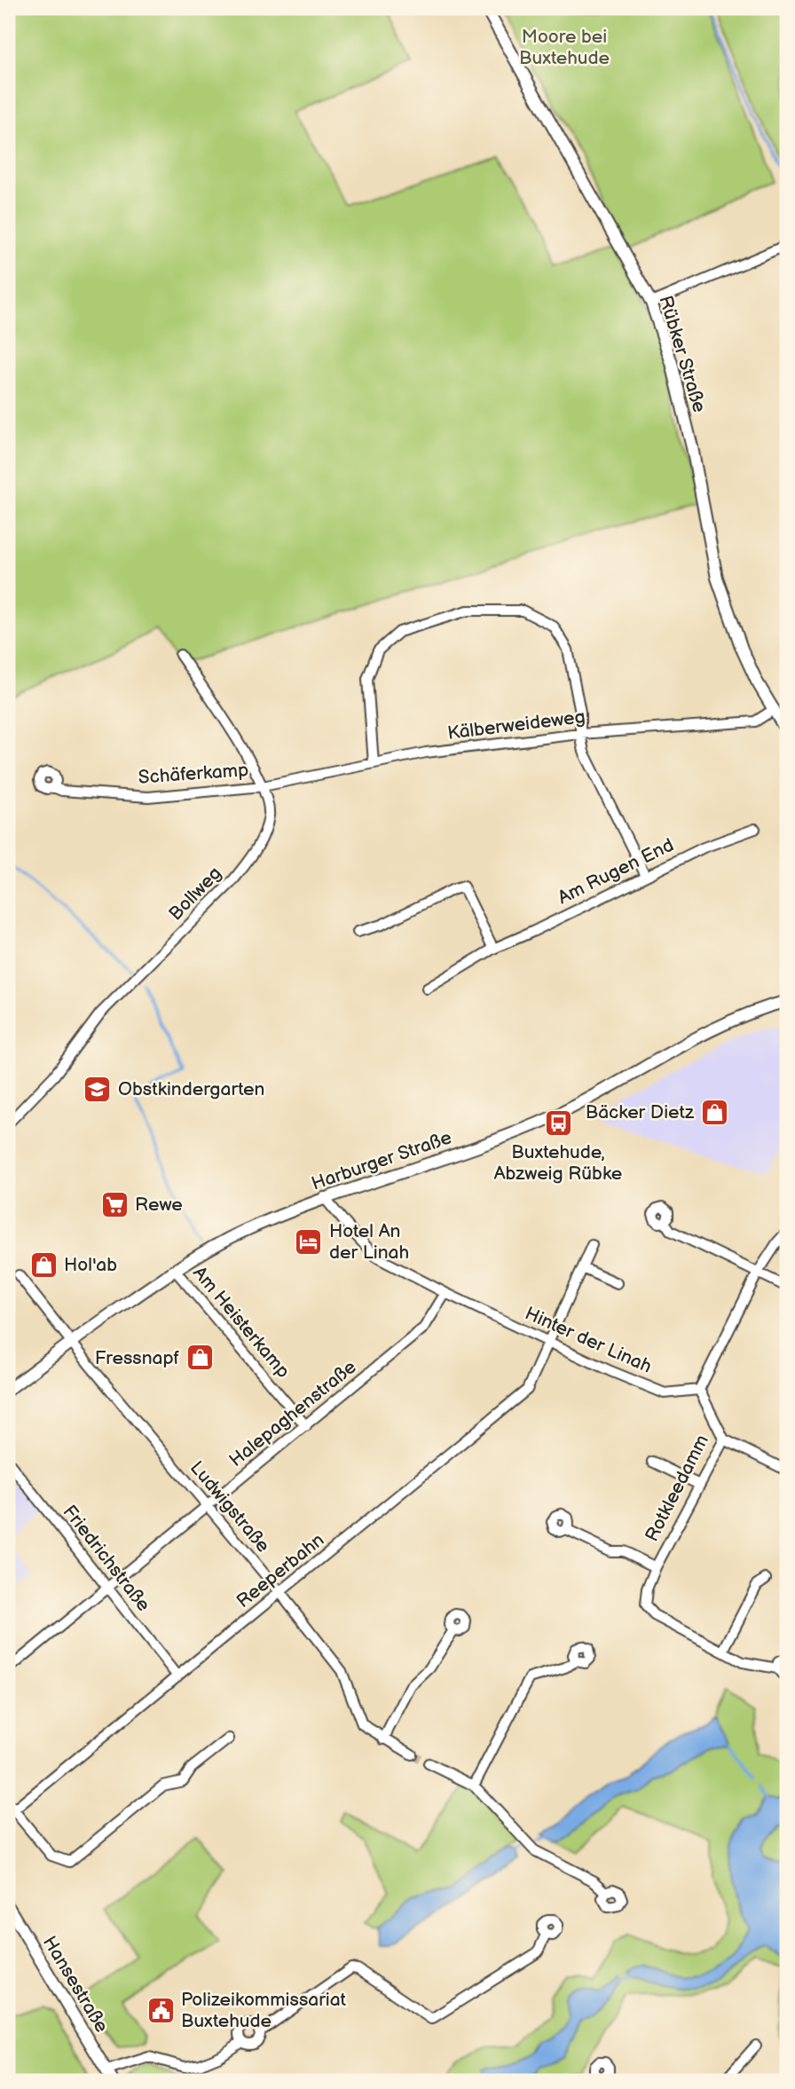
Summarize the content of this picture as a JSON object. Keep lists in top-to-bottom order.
{
  "streets": {
    "street": [
      "Rübker Straße",
      "Kälberweideweg",
      "Schäferkamp",
      "Am Rugen End",
      "Bollweg",
      "Harburger Straße",
      "Am Heisterkamp",
      "Hinter der Linah",
      "Halepaghenstraße",
      "Rotkleedamm",
      "Ludwigstraße",
      "Friedrichstraße",
      "Reeperbahn",
      "Hansestraße"
    ]
  },
  "crossings": [
    ["Rübker Straße", "Kälberweideweg"],
    ["Kälberweideweg", "Schäferkamp"],
    ["Kälberweideweg", "Bollweg"],
    ["Schäferkamp", "Bollweg"],
    ["Harburger Straße", "Am Heisterkamp"],
    ["Harburger Straße", "Hinter der Linah"],
    ["Harburger Straße", "Ludwigstraße"],
    ["Am Heisterkamp", "Halepaghenstraße"],
    ["Hinter der Linah", "Halepaghenstraße"],
    ["Hinter der Linah", "Rotkleedamm"],
    ["Hinter der Linah", "Reeperbahn"],
    ["Halepaghenstraße", "Ludwigstraße"],
    ["Halepaghenstraße", "Friedrichstraße"],
    ["Ludwigstraße", "Reeperbahn"],
    ["Friedrichstraße", "Reeperbahn"]
  ],
  "parks": ["Moore bei Buxtehude"],
  "places": {
    "school or university": ["Obstkindergarten"],
    "shop": ["Bäcker Dietz", "Hol'ab", "Fressnapf"],
    "bus stop": ["Buxtehude, Abzweig Rübke"],
    "supermarket": ["Rewe"],
    "hotel": ["Hotel An der Linah"],
    "public building": ["Polizeikommissariat Buxtehude"]
  }
}
